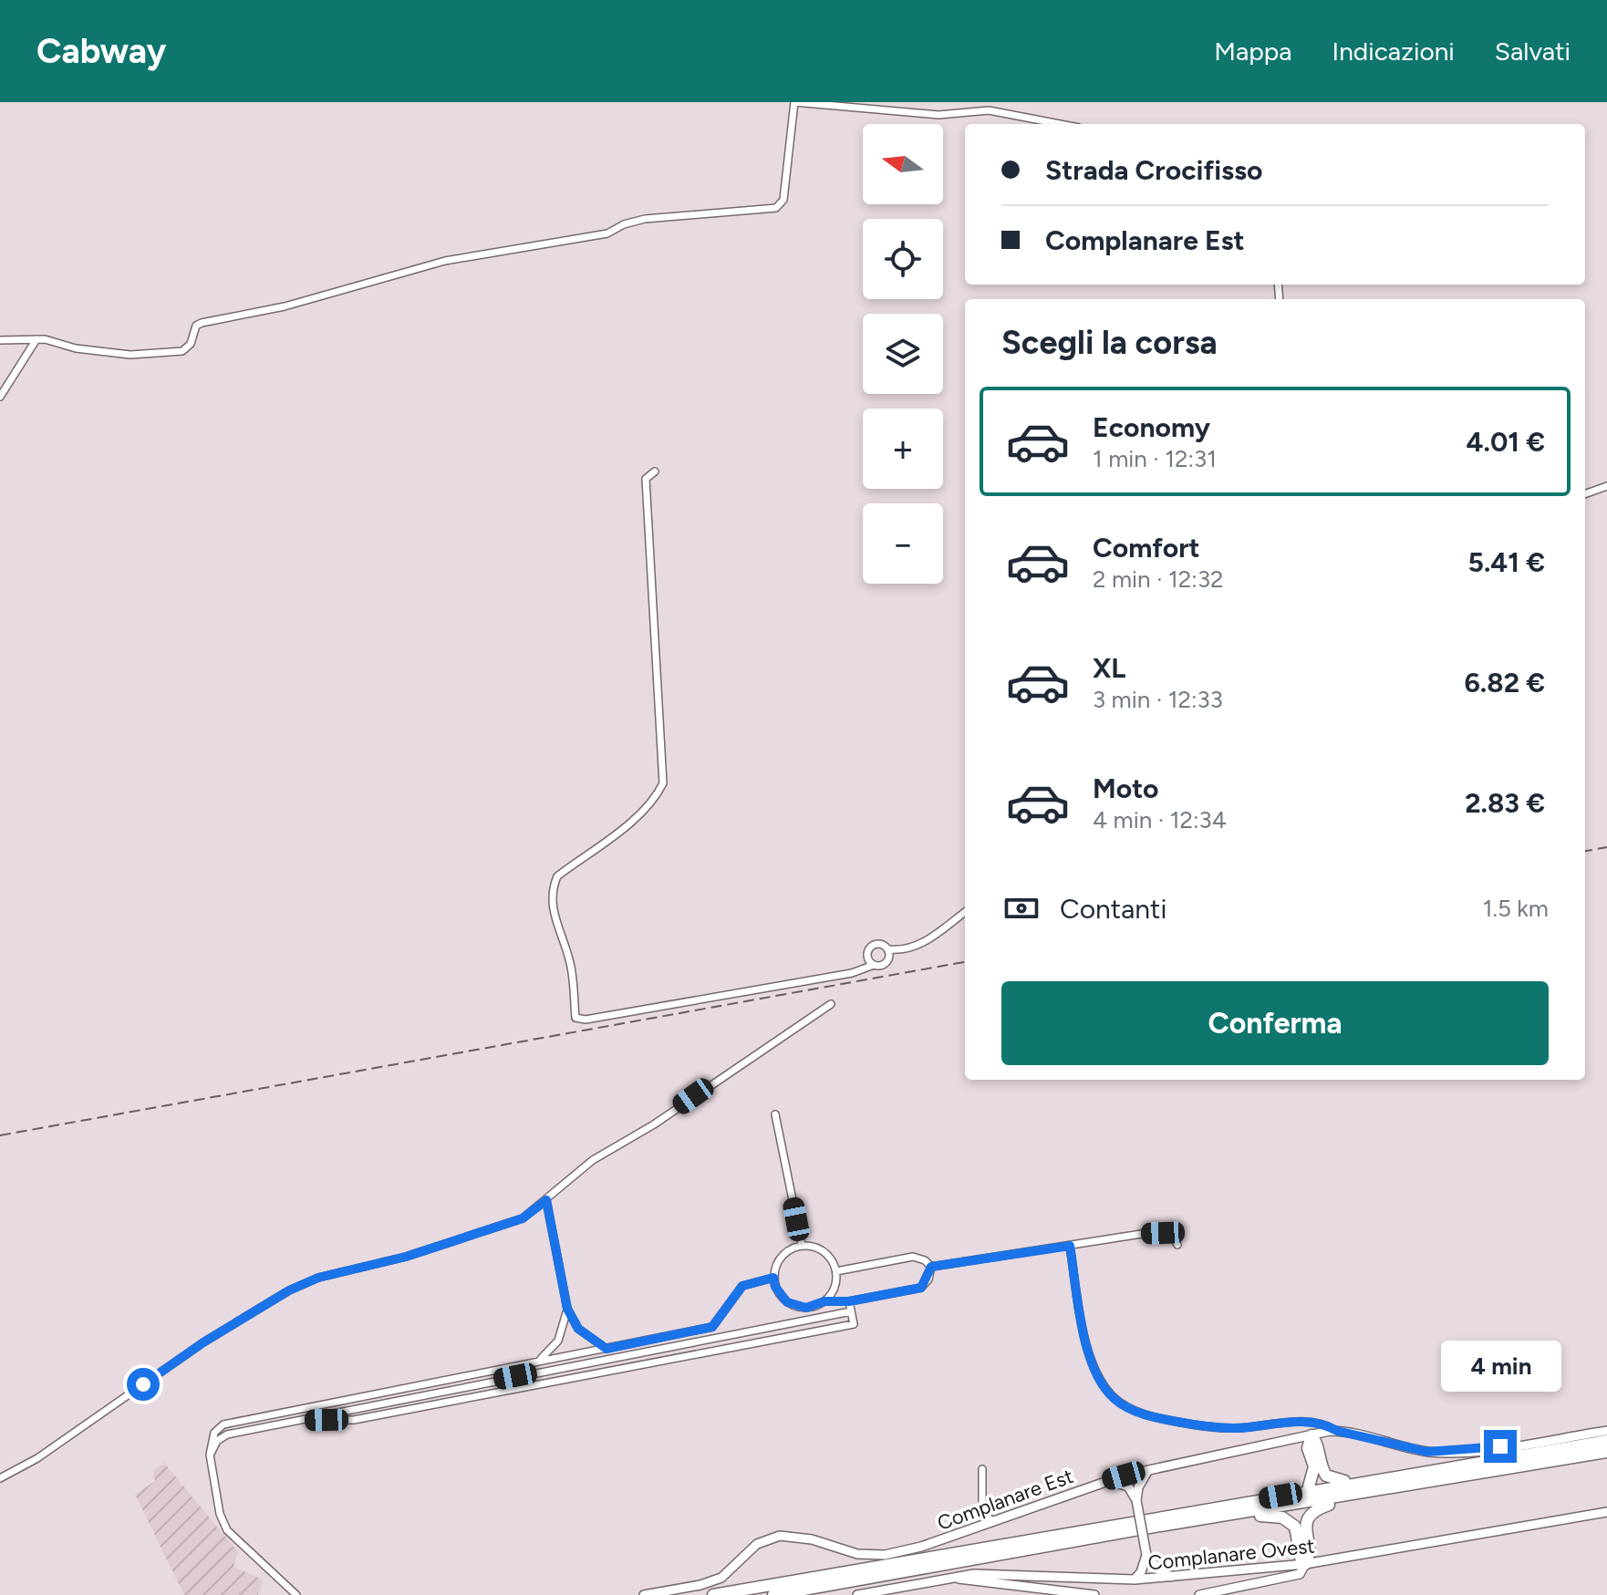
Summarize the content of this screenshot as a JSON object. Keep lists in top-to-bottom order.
{
  "streets": {
    "main road": ["Complanare Est", "Complanare Ovest"]
  },
  "north": "left",
  "page": {
    "header": "Cabway",
    "nav": ["Mappa", "Indicazioni", "Salvati"],
    "map_buttons": ["+", "−"],
    "banner": ["Strada Crocifisso", "Complanare Est"],
    "heading": "Scegli la corsa",
    "list": [
      {
        "name": "Economy",
        "note": "1 min · 12:31",
        "value": "4.01 €"
      },
      {
        "name": "Comfort",
        "note": "2 min · 12:32",
        "value": "5.41 €"
      },
      {
        "name": "XL",
        "note": "3 min · 12:33",
        "value": "6.82 €"
      },
      {
        "name": "Moto",
        "note": "4 min · 12:34",
        "value": "2.83 €"
      }
    ],
    "pay": ["Contanti", "1.5 km"],
    "buttons": "Conferma",
    "bubble": "4 min"
  }
}
